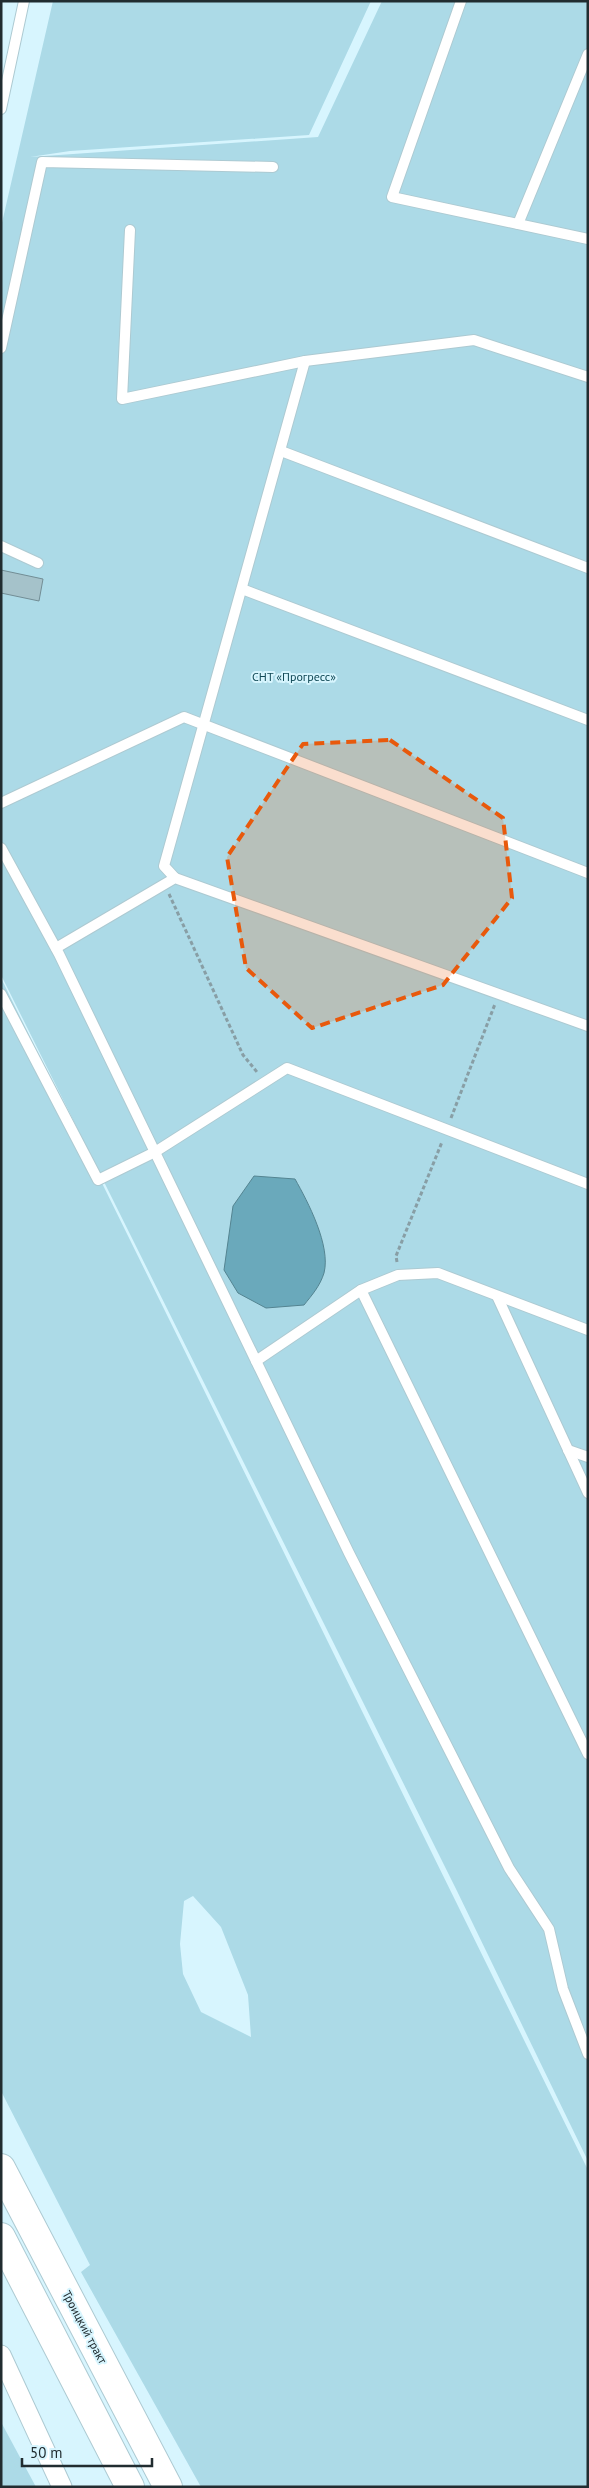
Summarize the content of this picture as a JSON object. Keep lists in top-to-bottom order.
{
  "streets": {
    "main road": ["Троицкий тракт"]
  },
  "parks": ["СНТ «Прогресс»"],
  "scale_bar": "50 m"
}
